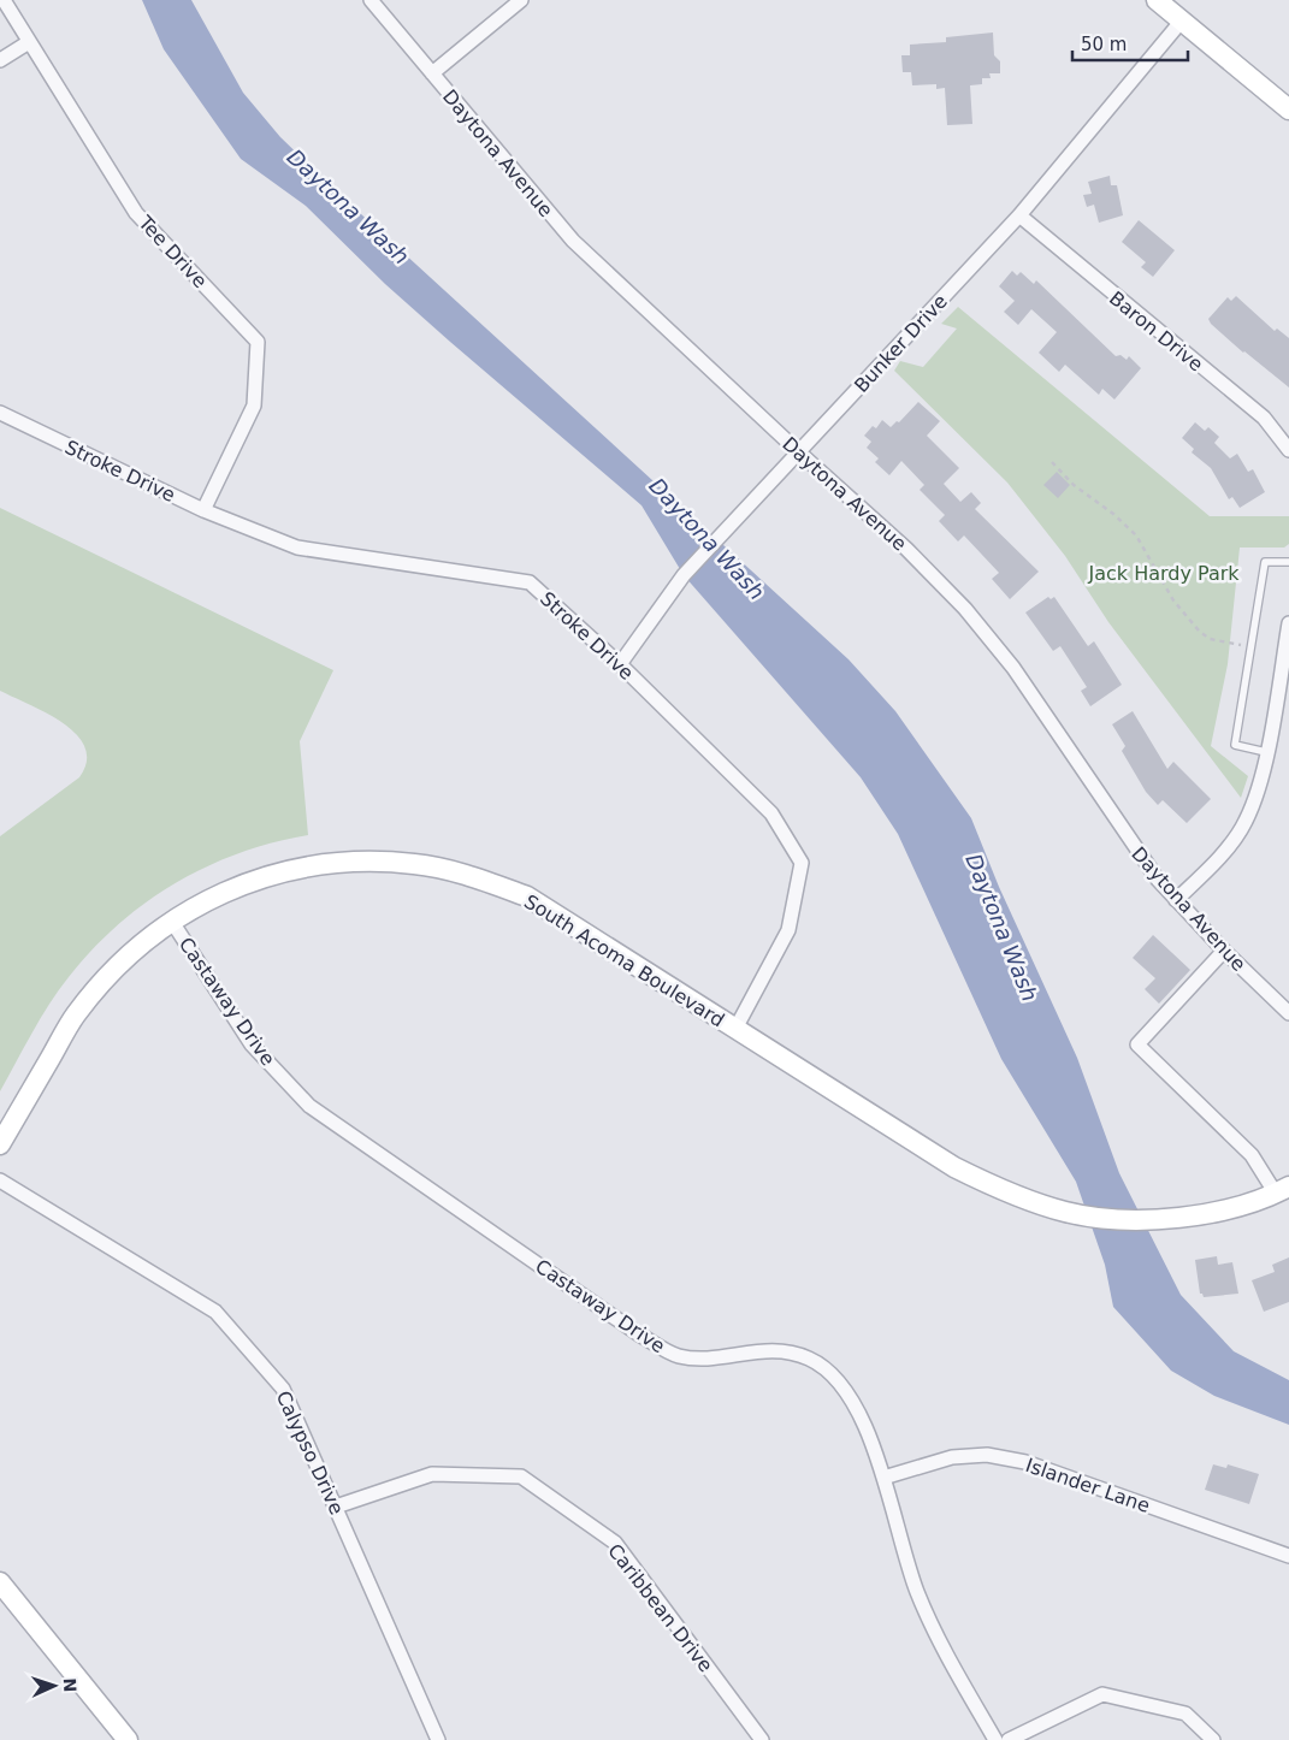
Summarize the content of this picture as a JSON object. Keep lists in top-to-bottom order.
{
  "streets": {
    "main road": ["South Acoma Boulevard"],
    "street": [
      "Daytona Avenue",
      "Tee Drive",
      "Baron Drive",
      "Bunker Drive",
      "Stroke Drive",
      "Castaway Drive",
      "Calypso Drive",
      "Islander Lane",
      "Caribbean Drive"
    ]
  },
  "crossings": [
    ["Daytona Avenue", "Bunker Drive"],
    ["Tee Drive", "Stroke Drive"],
    ["Baron Drive", "Bunker Drive"],
    ["Bunker Drive", "Stroke Drive"],
    ["Stroke Drive", "South Acoma Boulevard"],
    ["South Acoma Boulevard", "Castaway Drive"],
    ["Castaway Drive", "Islander Lane"],
    ["Calypso Drive", "Caribbean Drive"]
  ],
  "water": ["Daytona Wash"],
  "parks": ["Jack Hardy Park"],
  "scale_bar": "50 m",
  "north": "right"
}
